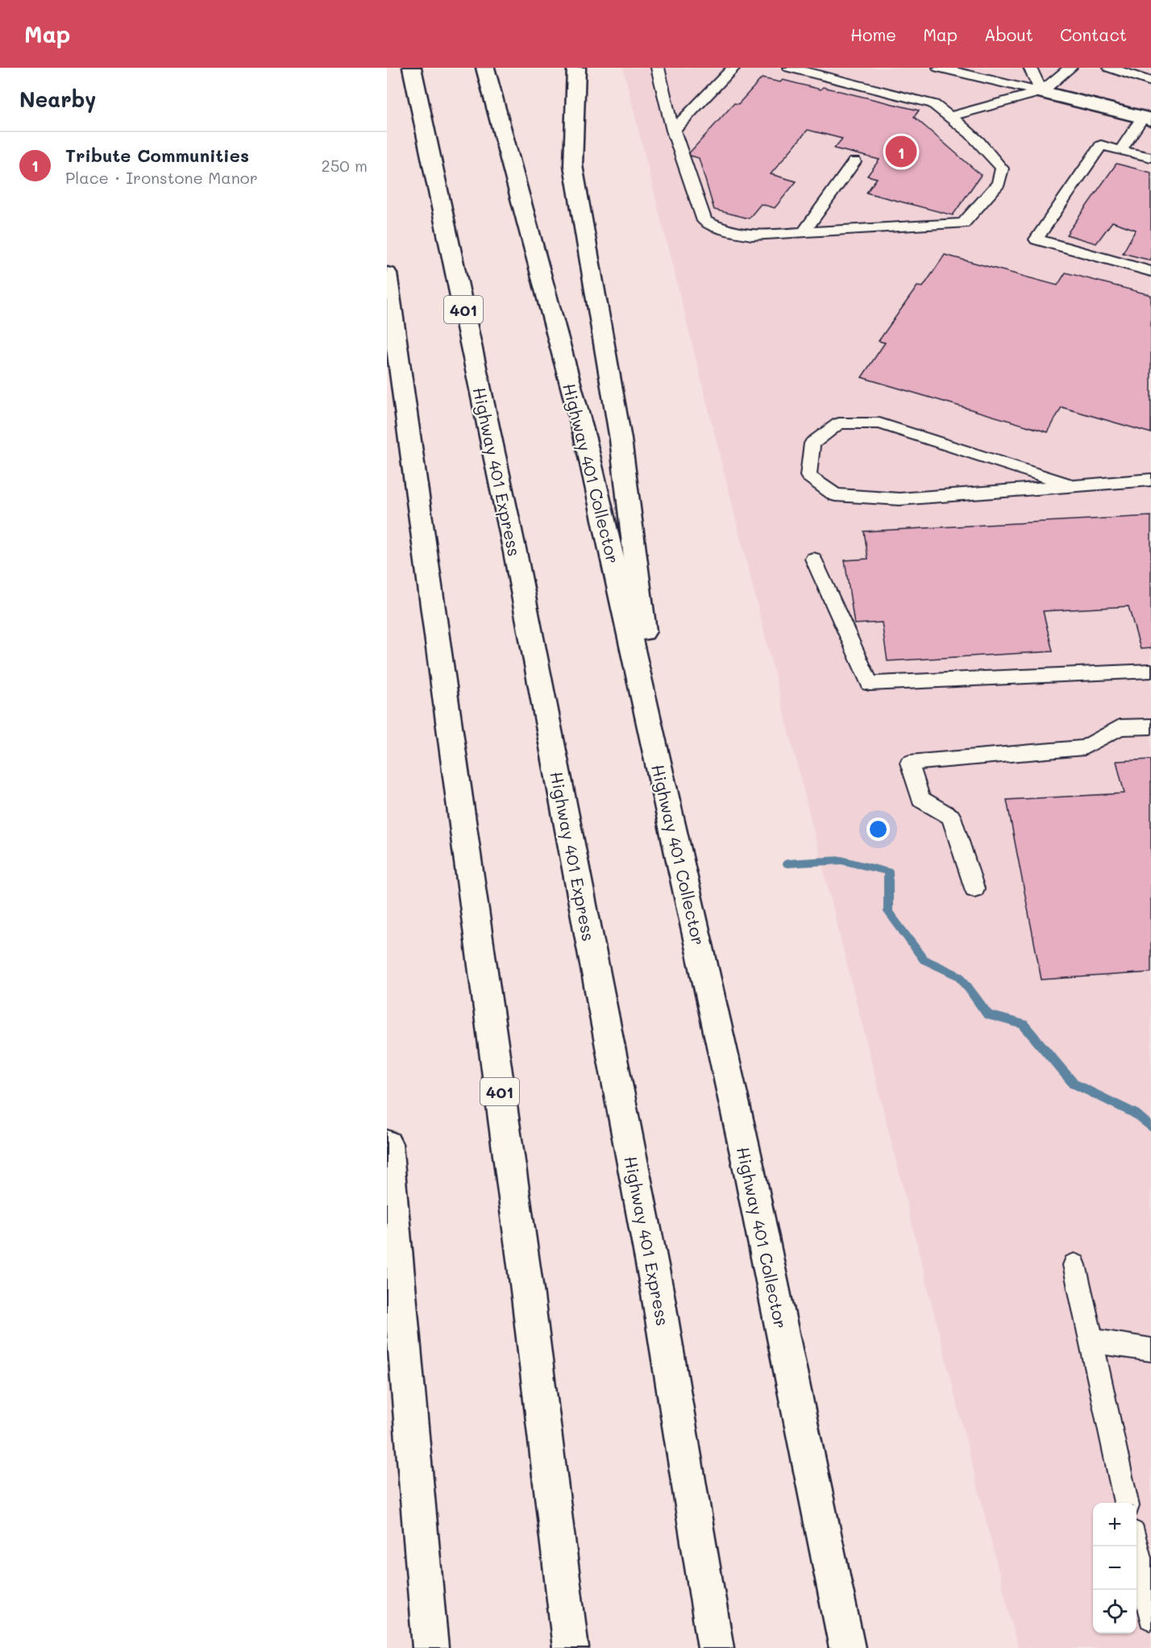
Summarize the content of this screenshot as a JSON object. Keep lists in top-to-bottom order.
{
  "streets": {
    "main road": ["401", "Highway 401 Express", "Highway 401 Collector"]
  },
  "page": {
    "header": "Map",
    "nav": [
      "Home",
      "Map",
      "About",
      "Contact"
    ],
    "heading": "Nearby",
    "list": [
      {
        "mark": "1",
        "name": "Tribute Communities",
        "note": "Place · Ironstone Manor",
        "value": "250 m"
      }
    ],
    "pins": "1",
    "map_buttons": ["+", "−"]
  }
}
